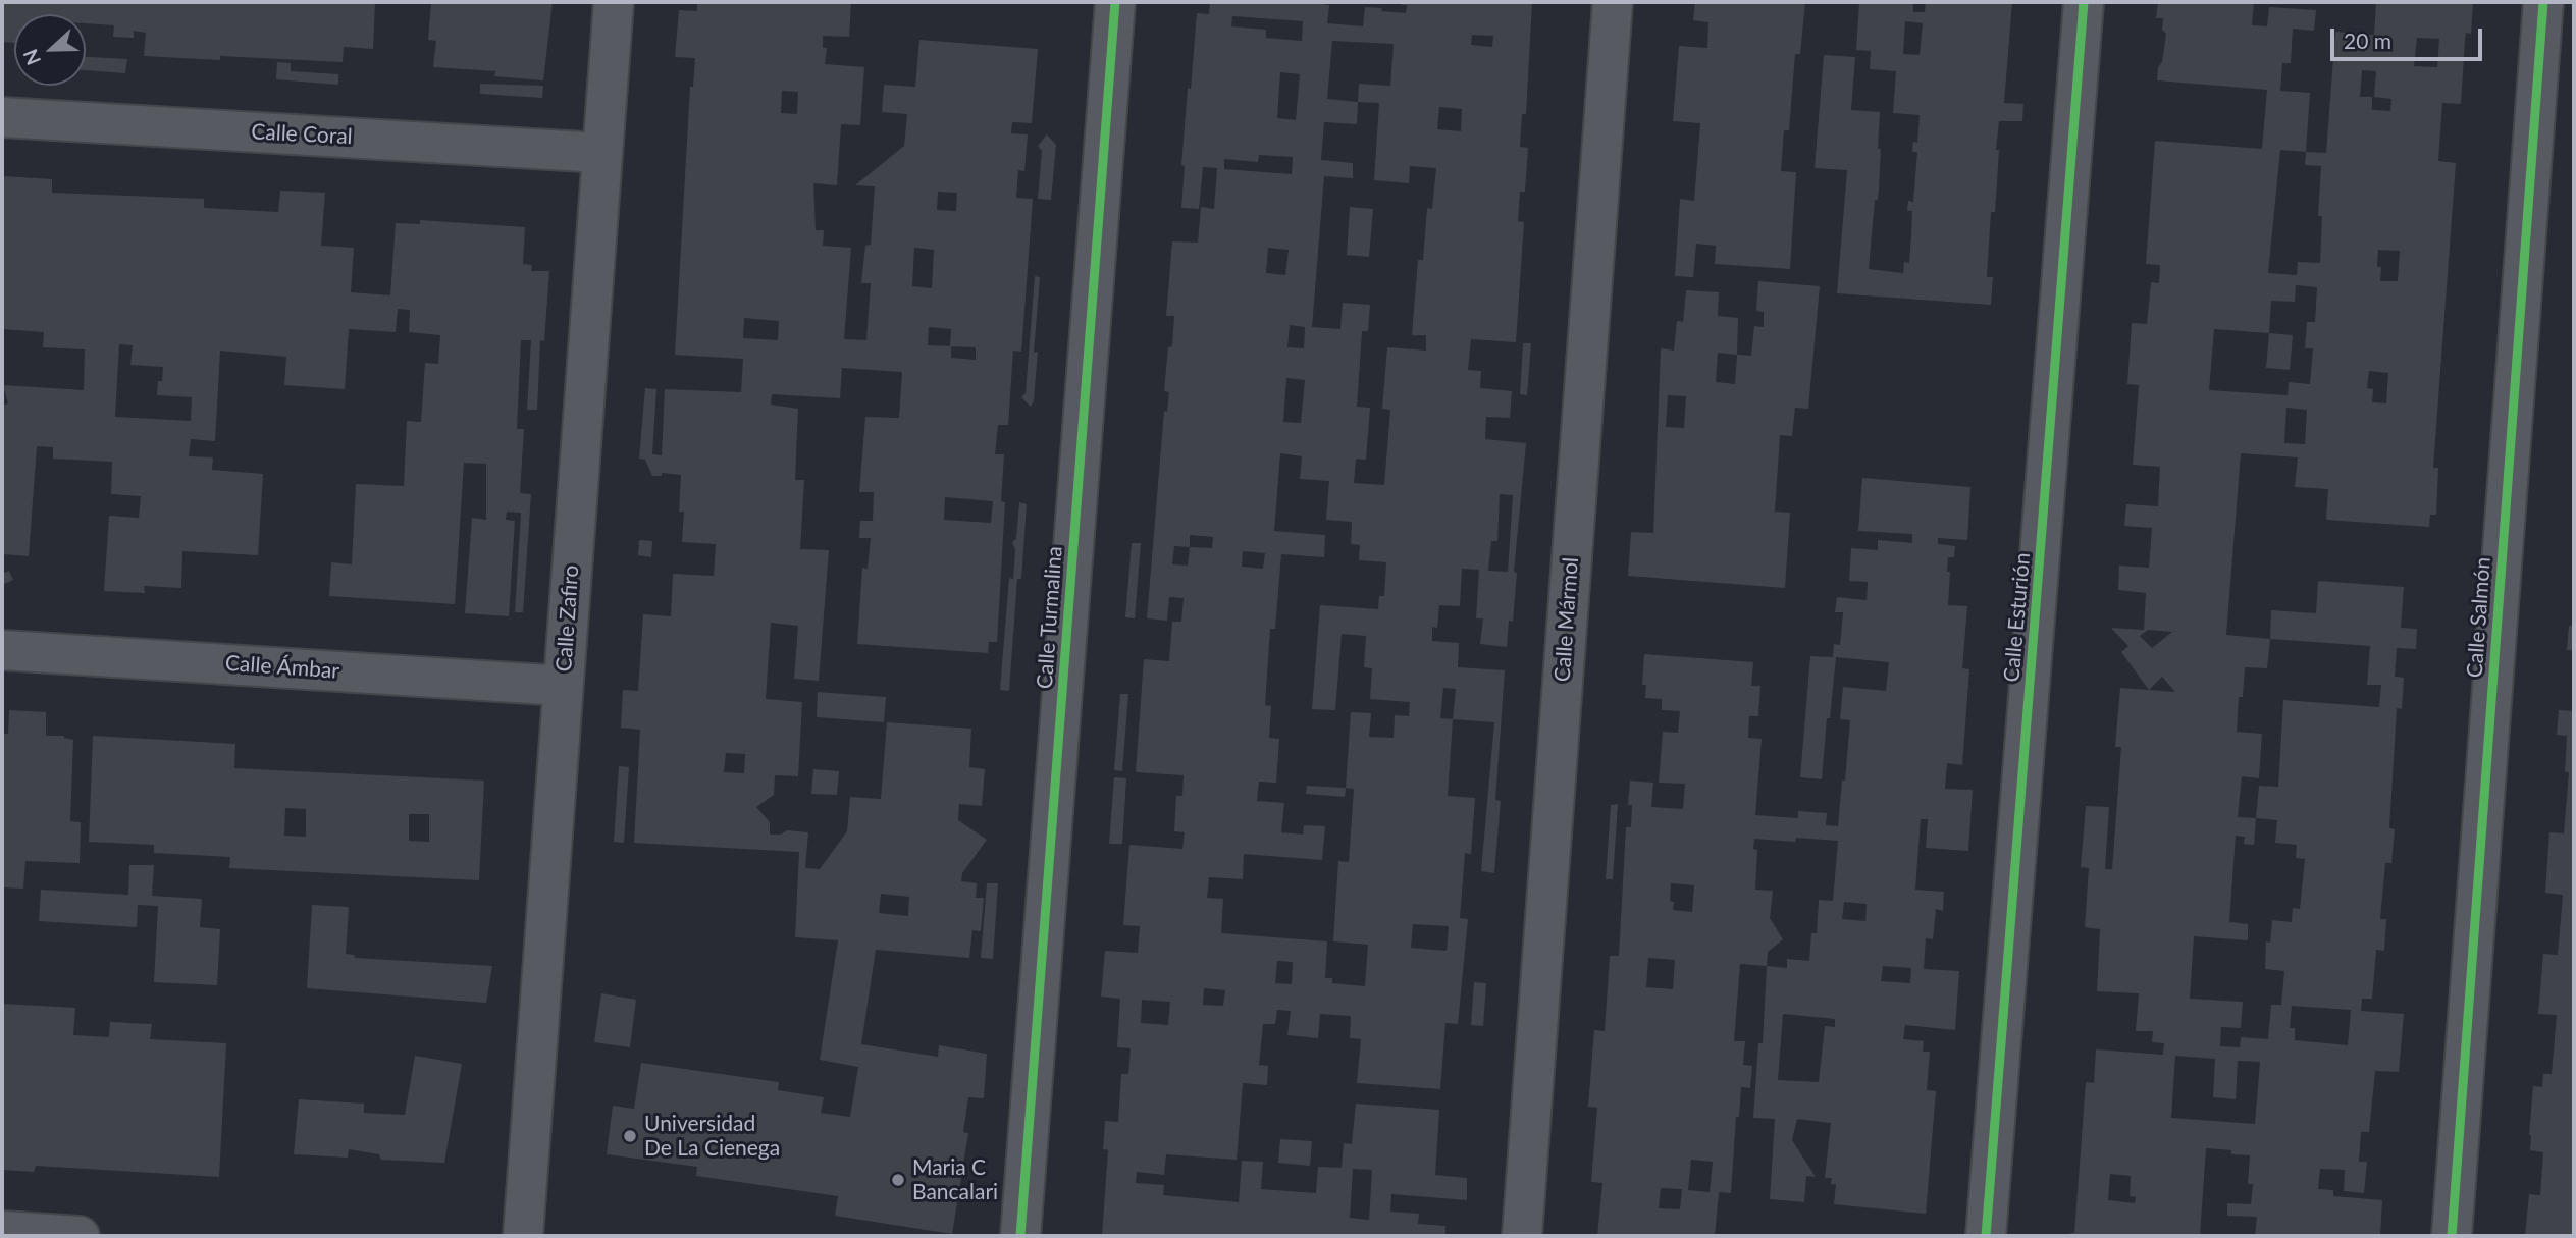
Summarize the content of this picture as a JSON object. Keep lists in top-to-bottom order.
{
  "streets": {
    "street": [
      "Calle Coral",
      "Calle Turmalina",
      "Calle Esturión",
      "Calle Salmón",
      "Calle Zafiro",
      "Calle Mármol",
      "Calle Ámbar"
    ]
  },
  "crossings": [
    ["Calle Coral", "Calle Zafiro"],
    ["Calle Zafiro", "Calle Ámbar"]
  ],
  "places": ["Universidad De La Cienega", "Maria C Bancalari"],
  "scale_bar": "20 m",
  "north": "left"
}
